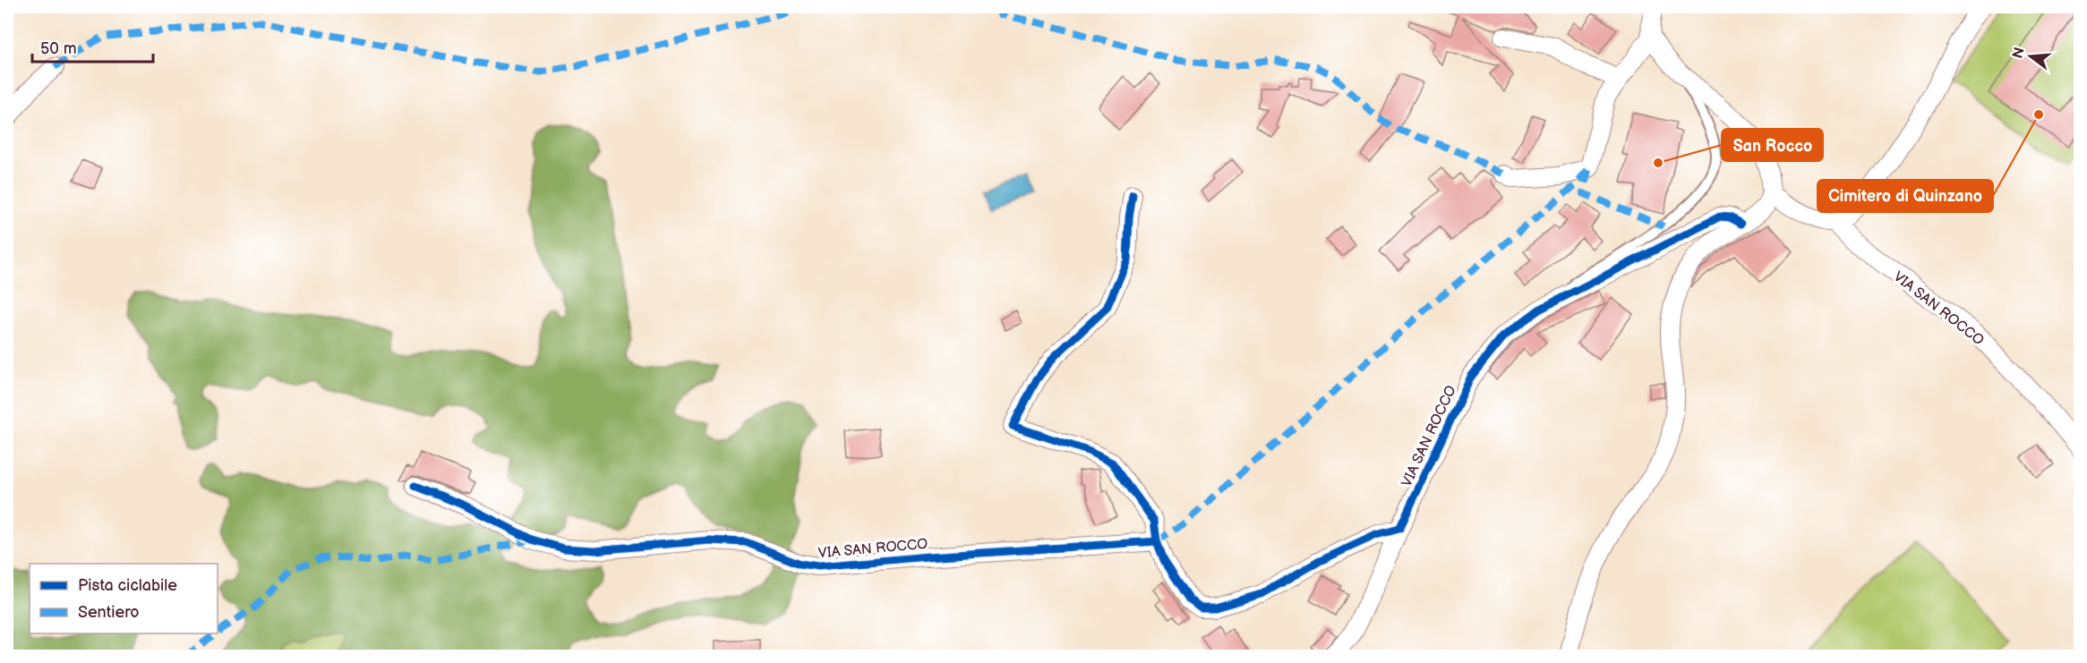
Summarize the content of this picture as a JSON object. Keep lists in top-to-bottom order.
{
  "streets": {
    "street": ["VIA SAN ROCCO"]
  },
  "places": ["Cimitero di Quinzano", "San Rocco"],
  "legend": ["Pista ciclabile", "Sentiero"],
  "scale_bar": "50 m",
  "north": "left"
}
